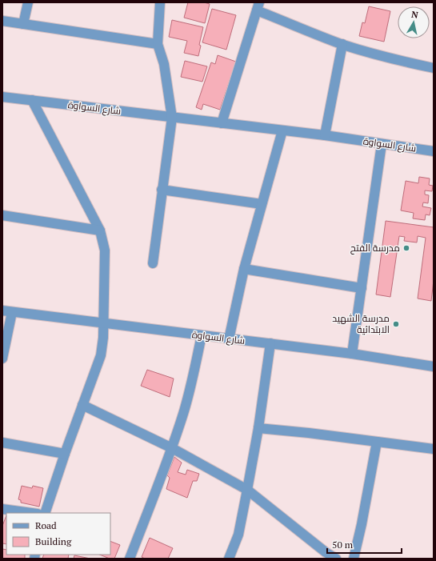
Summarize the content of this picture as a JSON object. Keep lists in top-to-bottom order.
{
  "streets": {
    "street": ["شارع السواوة"]
  },
  "places": ["مدرسة الفتح", "مدرسة الشهيد الابتدائية"],
  "legend": ["Road", "Building"],
  "scale_bar": "50 m",
  "north": "top"
}
